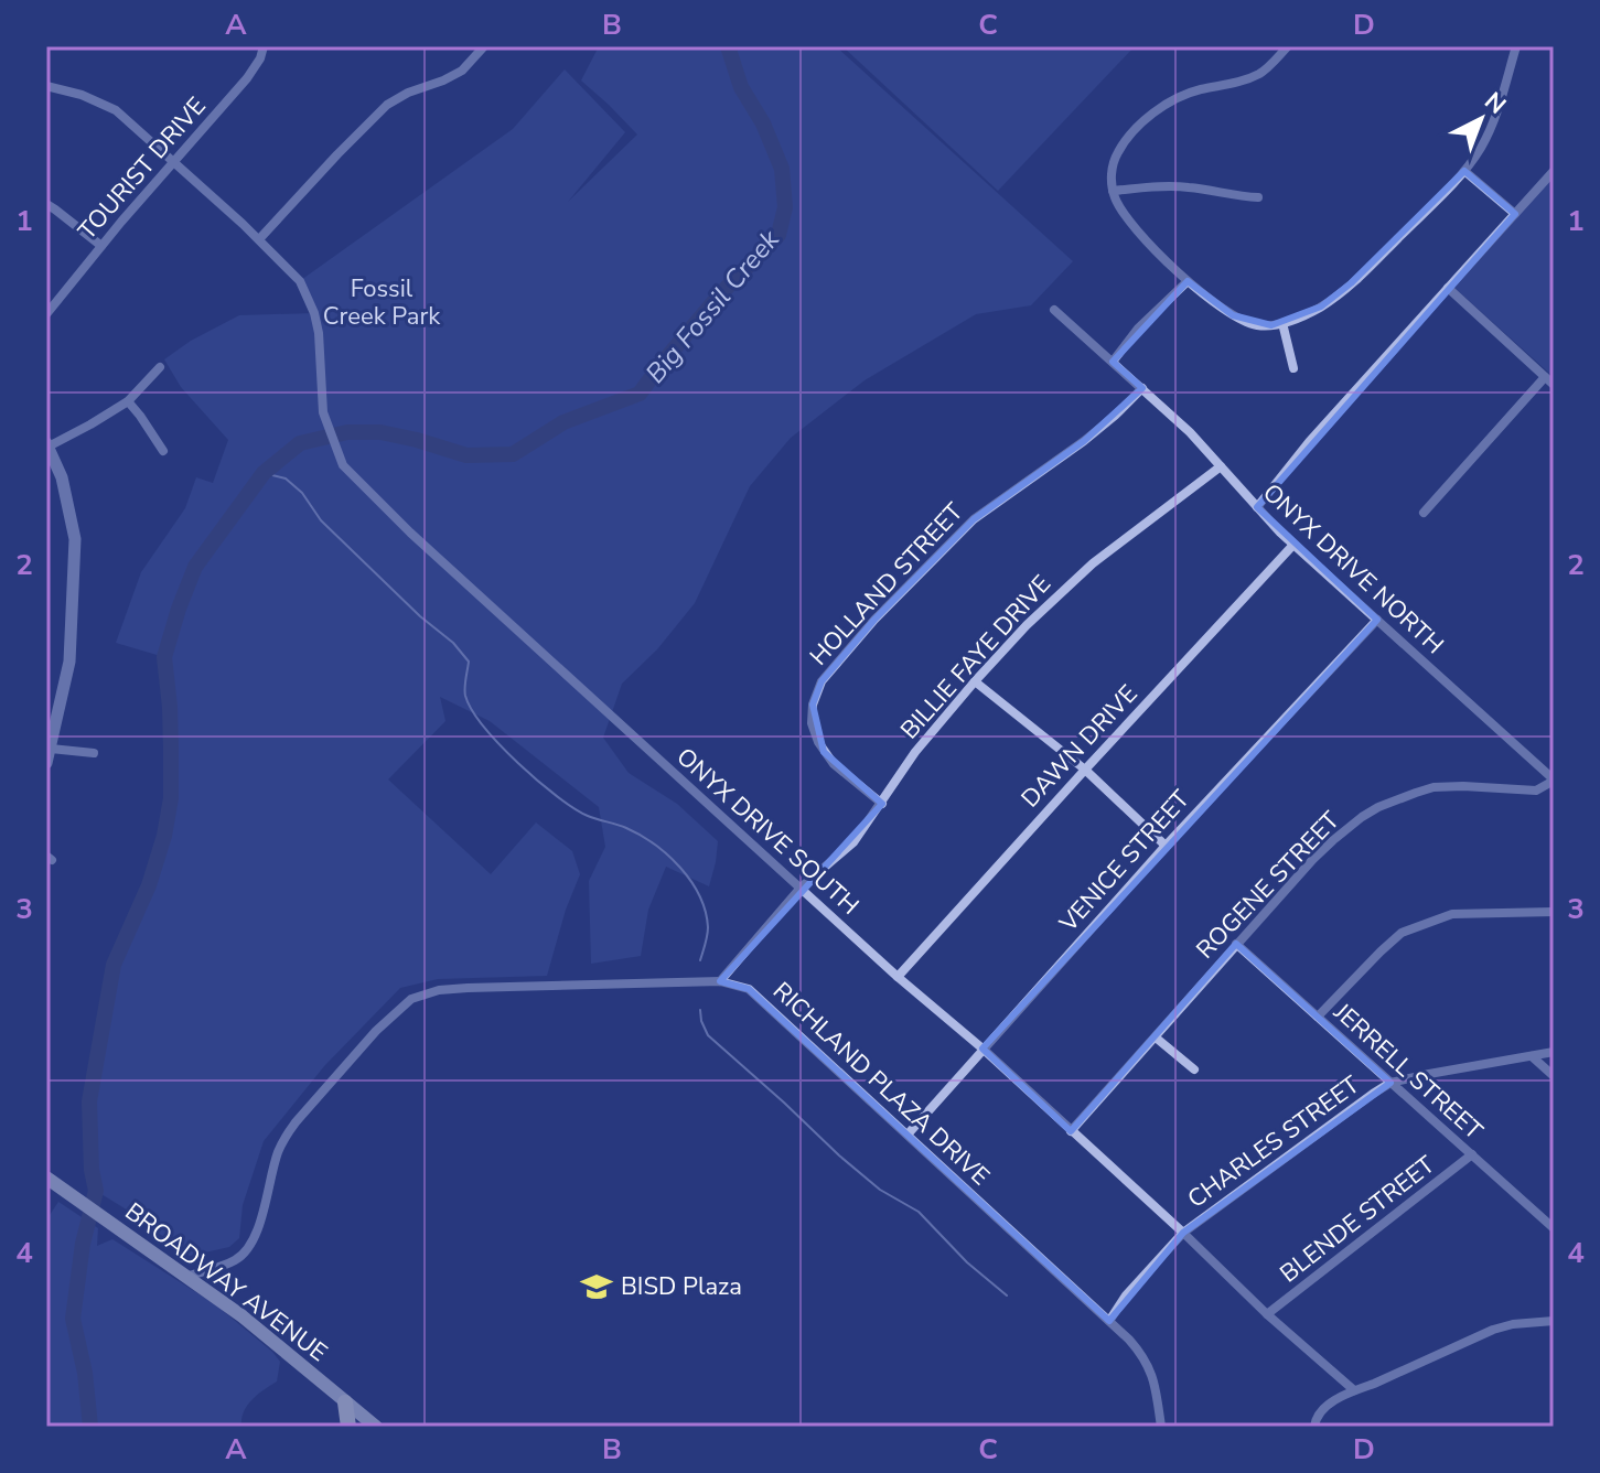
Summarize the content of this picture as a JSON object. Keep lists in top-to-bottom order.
{
  "streets": {
    "main road": ["BROADWAY AVENUE"],
    "street": [
      "TOURIST DRIVE",
      "ONYX DRIVE NORTH",
      "HOLLAND STREET",
      "BILLIE FAYE DRIVE",
      "DAWN DRIVE",
      "ONYX DRIVE SOUTH",
      "VENICE STREET",
      "ROGENE STREET",
      "JERRELL STREET",
      "RICHLAND PLAZA DRIVE",
      "CHARLES STREET",
      "BLENDE STREET"
    ]
  },
  "crossings": [
    ["TOURIST DRIVE", "ONYX DRIVE SOUTH"],
    ["ONYX DRIVE NORTH", "HOLLAND STREET"],
    ["ONYX DRIVE NORTH", "BILLIE FAYE DRIVE"],
    ["ONYX DRIVE NORTH", "DAWN DRIVE"],
    ["ONYX DRIVE NORTH", "VENICE STREET"],
    ["ONYX DRIVE NORTH", "ROGENE STREET"],
    ["HOLLAND STREET", "BILLIE FAYE DRIVE"],
    ["BILLIE FAYE DRIVE", "ONYX DRIVE SOUTH"],
    ["BILLIE FAYE DRIVE", "RICHLAND PLAZA DRIVE"],
    ["DAWN DRIVE", "ONYX DRIVE SOUTH"],
    ["ONYX DRIVE SOUTH", "VENICE STREET"],
    ["ONYX DRIVE SOUTH", "ROGENE STREET"],
    ["ONYX DRIVE SOUTH", "CHARLES STREET"],
    ["ONYX DRIVE SOUTH", "BLENDE STREET"],
    ["VENICE STREET", "RICHLAND PLAZA DRIVE"],
    ["ROGENE STREET", "JERRELL STREET"],
    ["JERRELL STREET", "CHARLES STREET"],
    ["JERRELL STREET", "BLENDE STREET"],
    ["RICHLAND PLAZA DRIVE", "CHARLES STREET"],
    ["RICHLAND PLAZA DRIVE", "BROADWAY AVENUE"]
  ],
  "water": ["Big Fossil Creek"],
  "parks": ["Fossil Creek Park"],
  "places": {
    "school or university": ["BISD Plaza"]
  },
  "north": "top right",
  "grid": {
    "columns": [
      "A",
      "B",
      "C",
      "D"
    ],
    "rows": [
      "1",
      "2",
      "3",
      "4"
    ]
  }
}
